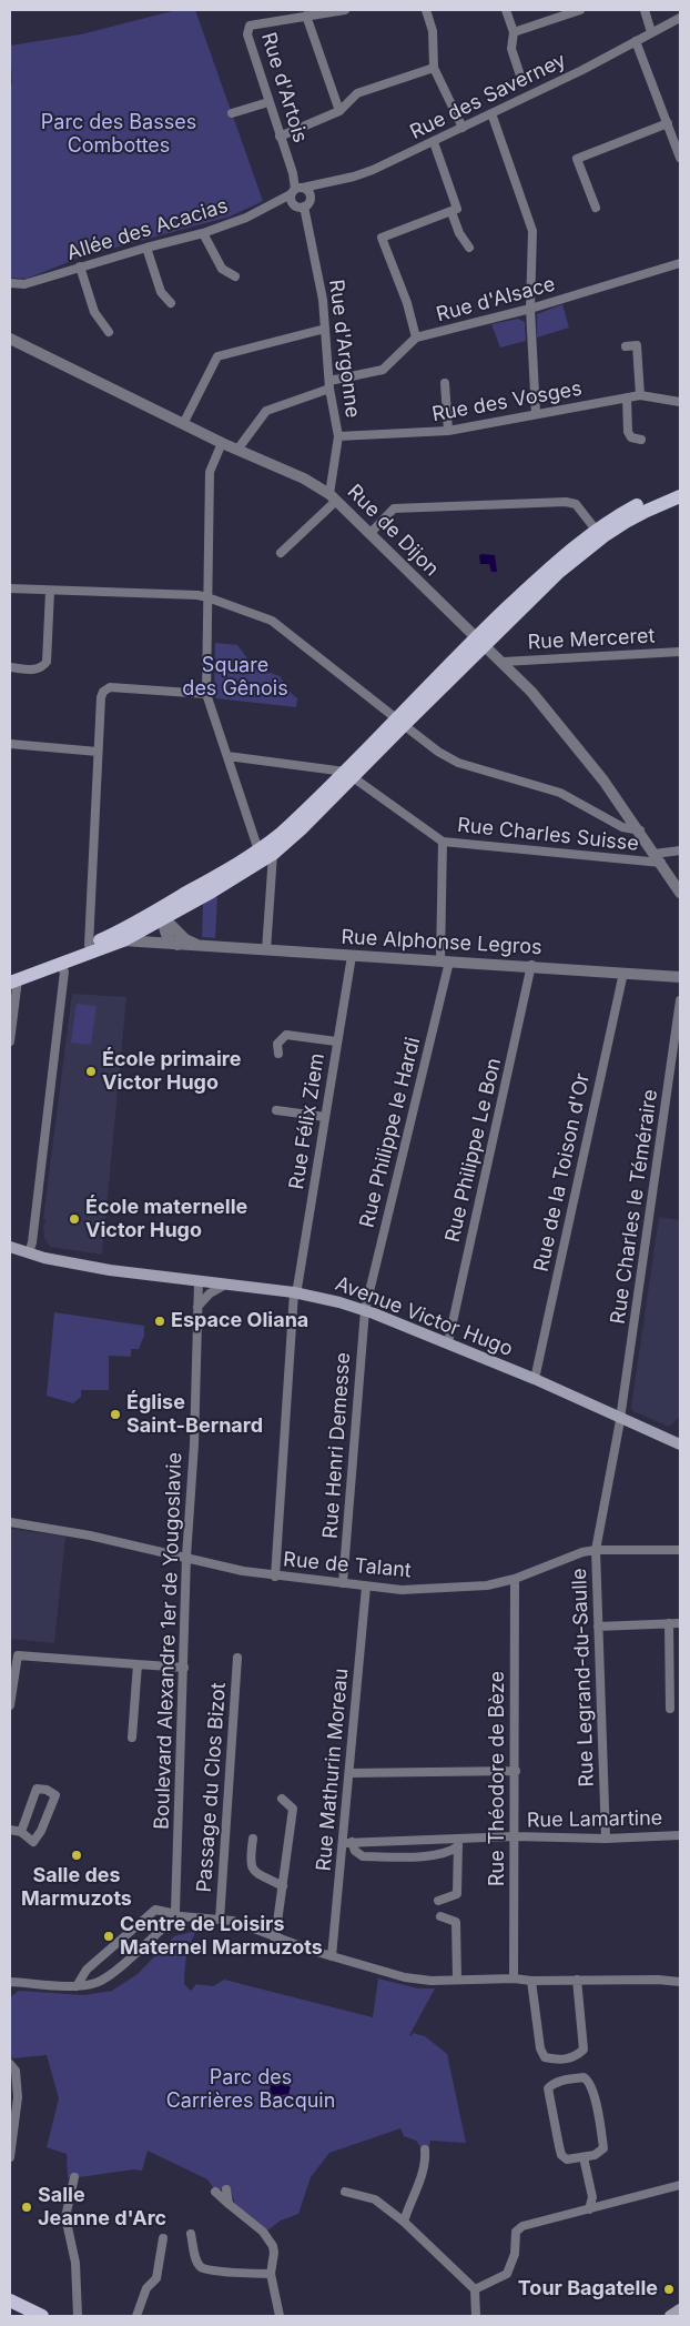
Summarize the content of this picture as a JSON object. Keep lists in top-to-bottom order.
{
  "streets": {
    "main road": ["Avenue Victor Hugo"],
    "street": [
      "Rue d'Artois",
      "Rue des Saverney",
      "Allée des Acacias",
      "Rue d'Alsace",
      "Rue d'Argonne",
      "Rue des Vosges",
      "Rue de Dijon",
      "Rue Merceret",
      "Rue Charles Suisse",
      "Rue Alphonse Legros",
      "Rue Félix Ziem",
      "Rue Philippe le Hardi",
      "Rue Philippe Le Bon",
      "Rue de la Toison d'Or",
      "Rue Charles le Téméraire",
      "Rue Henri Demesse",
      "Rue de Talant",
      "Boulevard Alexandre 1er de Yougoslavie",
      "Rue Legrand-du-Saulle",
      "Rue Mathurin Moreau",
      "Rue Théodore de Bèze",
      "Passage du Clos Bizot",
      "Rue Lamartine"
    ]
  },
  "crossings": [
    ["Rue d'Artois", "Rue des Saverney"],
    ["Rue d'Artois", "Allée des Acacias"],
    ["Rue d'Artois", "Rue d'Argonne"],
    ["Rue des Saverney", "Allée des Acacias"],
    ["Rue des Saverney", "Rue d'Argonne"],
    ["Allée des Acacias", "Rue d'Argonne"],
    ["Rue d'Alsace", "Rue d'Argonne"],
    ["Rue d'Alsace", "Rue de Dijon"],
    ["Rue d'Argonne", "Rue des Vosges"],
    ["Rue d'Argonne", "Rue de Dijon"],
    ["Rue de Dijon", "Rue Merceret"],
    ["Rue de Dijon", "Rue Charles Suisse"],
    ["Rue Charles Suisse", "Rue Philippe le Hardi"],
    ["Rue Alphonse Legros", "Rue Félix Ziem"],
    ["Rue Alphonse Legros", "Rue Philippe le Hardi"],
    ["Rue Alphonse Legros", "Rue Philippe Le Bon"],
    ["Rue Alphonse Legros", "Rue de la Toison d'Or"],
    ["Rue Félix Ziem", "Avenue Victor Hugo"],
    ["Rue Félix Ziem", "Rue de Talant"],
    ["Rue Philippe le Hardi", "Avenue Victor Hugo"],
    ["Rue Philippe le Hardi", "Rue Henri Demesse"],
    ["Rue Philippe Le Bon", "Avenue Victor Hugo"],
    ["Rue de la Toison d'Or", "Avenue Victor Hugo"],
    ["Rue Charles le Téméraire", "Avenue Victor Hugo"],
    ["Rue Charles le Téméraire", "Rue de Talant"],
    ["Rue Charles le Téméraire", "Rue Legrand-du-Saulle"],
    ["Avenue Victor Hugo", "Rue Henri Demesse"],
    ["Avenue Victor Hugo", "Boulevard Alexandre 1er de Yougoslavie"],
    ["Rue Henri Demesse", "Rue de Talant"],
    ["Rue de Talant", "Boulevard Alexandre 1er de Yougoslavie"],
    ["Rue de Talant", "Rue Legrand-du-Saulle"],
    ["Rue de Talant", "Rue Mathurin Moreau"],
    ["Rue de Talant", "Rue Théodore de Bèze"],
    ["Rue Legrand-du-Saulle", "Rue Lamartine"],
    ["Rue Mathurin Moreau", "Rue Lamartine"],
    ["Rue Théodore de Bèze", "Rue Lamartine"]
  ],
  "parks": ["Parc des Basses Combottes", "Square des Gênois", "Parc des Carrières Bacquin"],
  "places": [
    "École primaire Victor Hugo",
    "École maternelle Victor Hugo",
    "Espace Oliana",
    "Église Saint-Bernard",
    "Salle des Marmuzots",
    "Centre de Loisirs Maternel Marmuzots",
    "Salle Jeanne d'Arc",
    "Tour Bagatelle"
  ]
}
